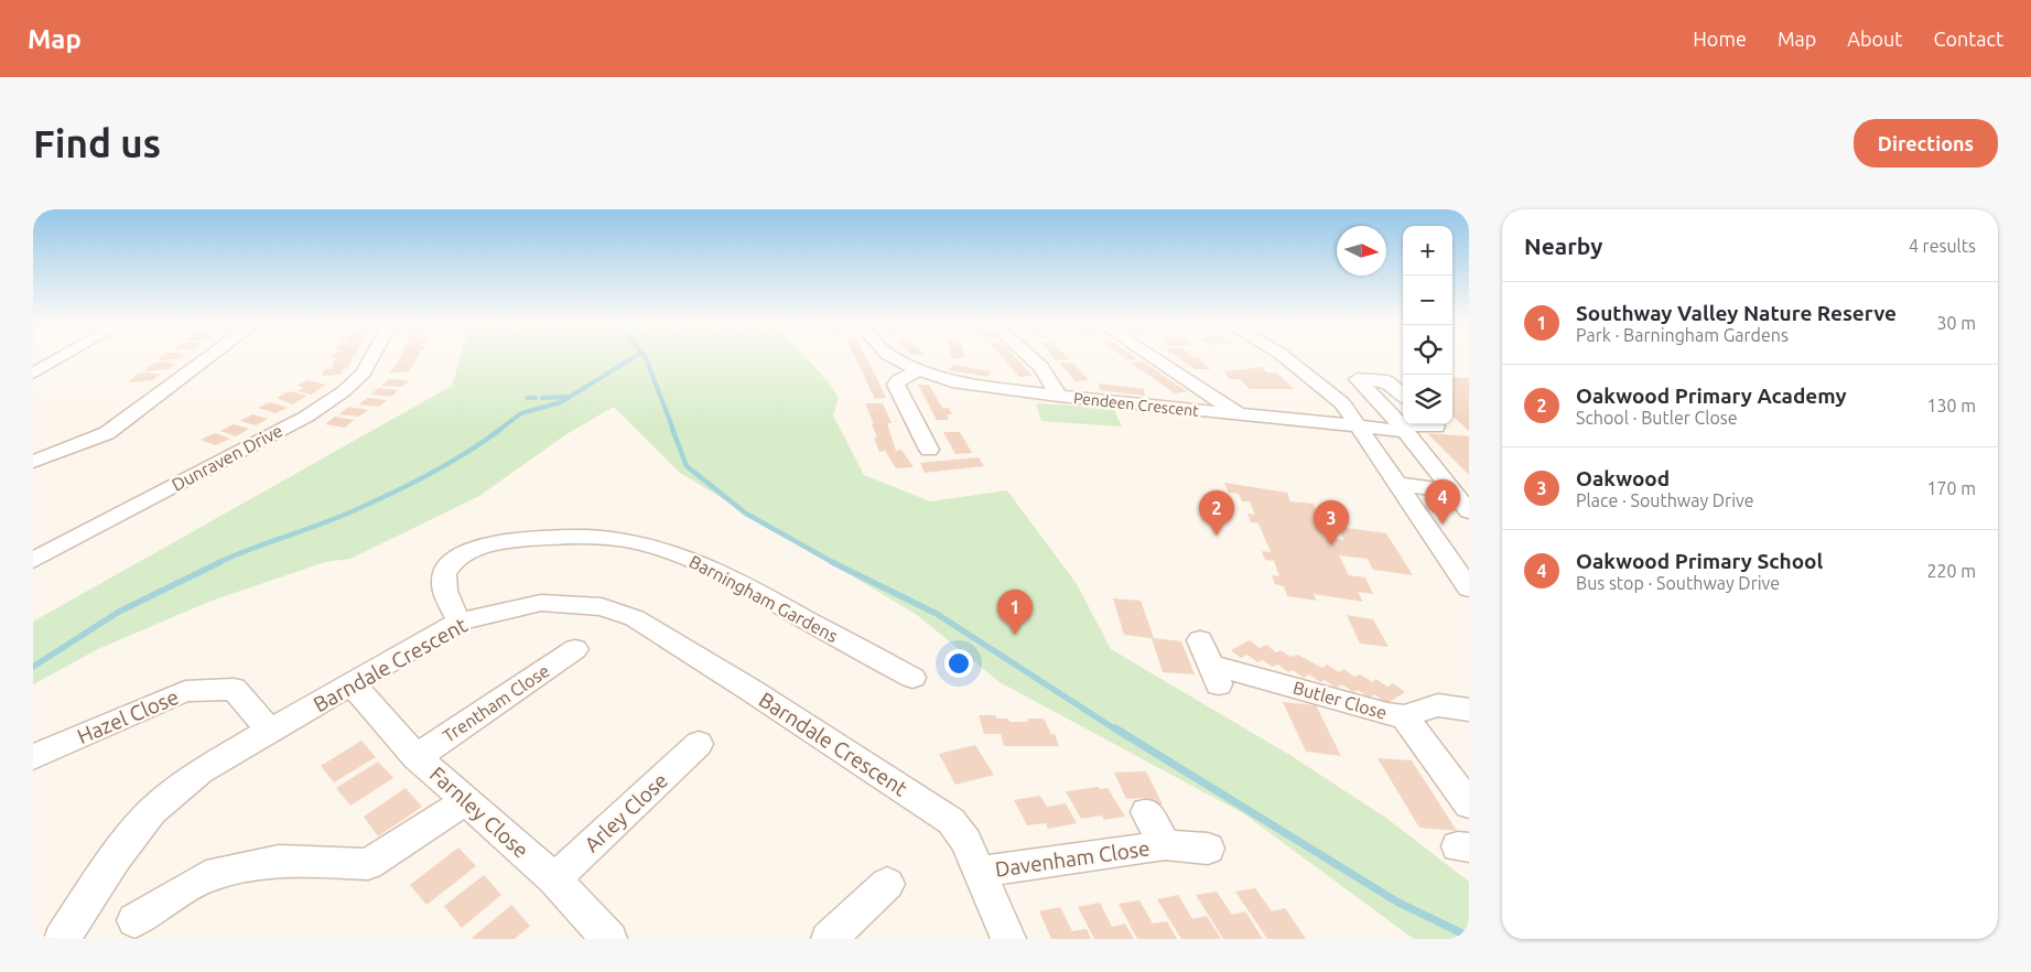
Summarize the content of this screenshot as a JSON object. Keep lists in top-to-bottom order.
{
  "streets": {
    "street": [
      "Pendeen Crescent",
      "Dunraven Drive",
      "Barningham Gardens",
      "Barndale Crescent",
      "Butler Close",
      "Trentham Close",
      "Hazel Close",
      "Farnley Close",
      "Arley Close",
      "Davenham Close"
    ]
  },
  "crossings": [
    ["Barningham Gardens", "Barndale Crescent"],
    ["Barndale Crescent", "Hazel Close"],
    ["Barndale Crescent", "Farnley Close"],
    ["Barndale Crescent", "Davenham Close"],
    ["Trentham Close", "Farnley Close"],
    ["Farnley Close", "Arley Close"]
  ],
  "north": "right",
  "page": {
    "header": "Map",
    "nav": [
      "Home",
      "Map",
      "About",
      "Contact"
    ],
    "buttons": "Directions",
    "title": "Find us",
    "heading": ["Nearby", "4 results"],
    "map_buttons": ["+", "−"],
    "list": [
      {
        "mark": "1",
        "name": "Southway Valley Nature Reserve",
        "note": "Park · Barningham Gardens",
        "value": "30 m"
      },
      {
        "mark": "2",
        "name": "Oakwood Primary Academy",
        "note": "School · Butler Close",
        "value": "130 m"
      },
      {
        "mark": "3",
        "name": "Oakwood",
        "note": "Place · Southway Drive",
        "value": "170 m"
      },
      {
        "mark": "4",
        "name": "Oakwood Primary School",
        "note": "Bus stop · Southway Drive",
        "value": "220 m"
      }
    ],
    "pins": [
      "4",
      "2",
      "3",
      "1"
    ]
  }
}
